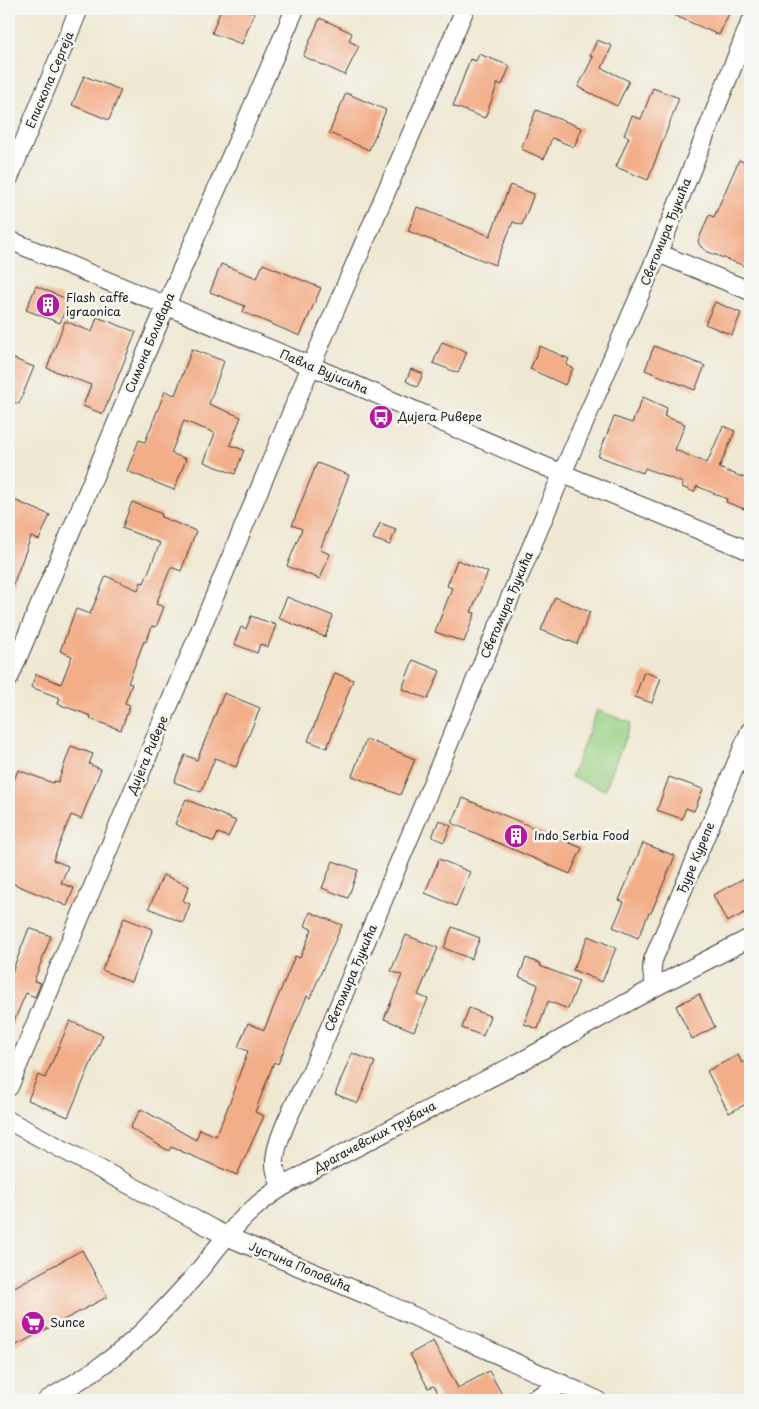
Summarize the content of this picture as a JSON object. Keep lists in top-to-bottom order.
{
  "streets": {
    "street": [
      "Епископа Сергеја",
      "Светомира Ђукића",
      "Симона Боливара",
      "Павла Вујисића",
      "Дијега Ривере",
      "Ђуре Курепе",
      "Драгачевских трубача",
      "Јустина Поповића"
    ]
  },
  "crossings": [
    ["Светомира Ђукића", "Павла Вујисића"],
    ["Светомира Ђукића", "Драгачевских трубача"],
    ["Симона Боливара", "Павла Вујисића"],
    ["Павла Вујисића", "Дијега Ривере"],
    ["Ђуре Курепе", "Драгачевских трубача"],
    ["Драгачевских трубача", "Јустина Поповића"]
  ],
  "places": {
    "building": ["Flash caffe igraonica", "Indo Serbia Food"],
    "bus stop": ["Дијега Ривере"],
    "supermarket": ["Sunce"]
  }
}
